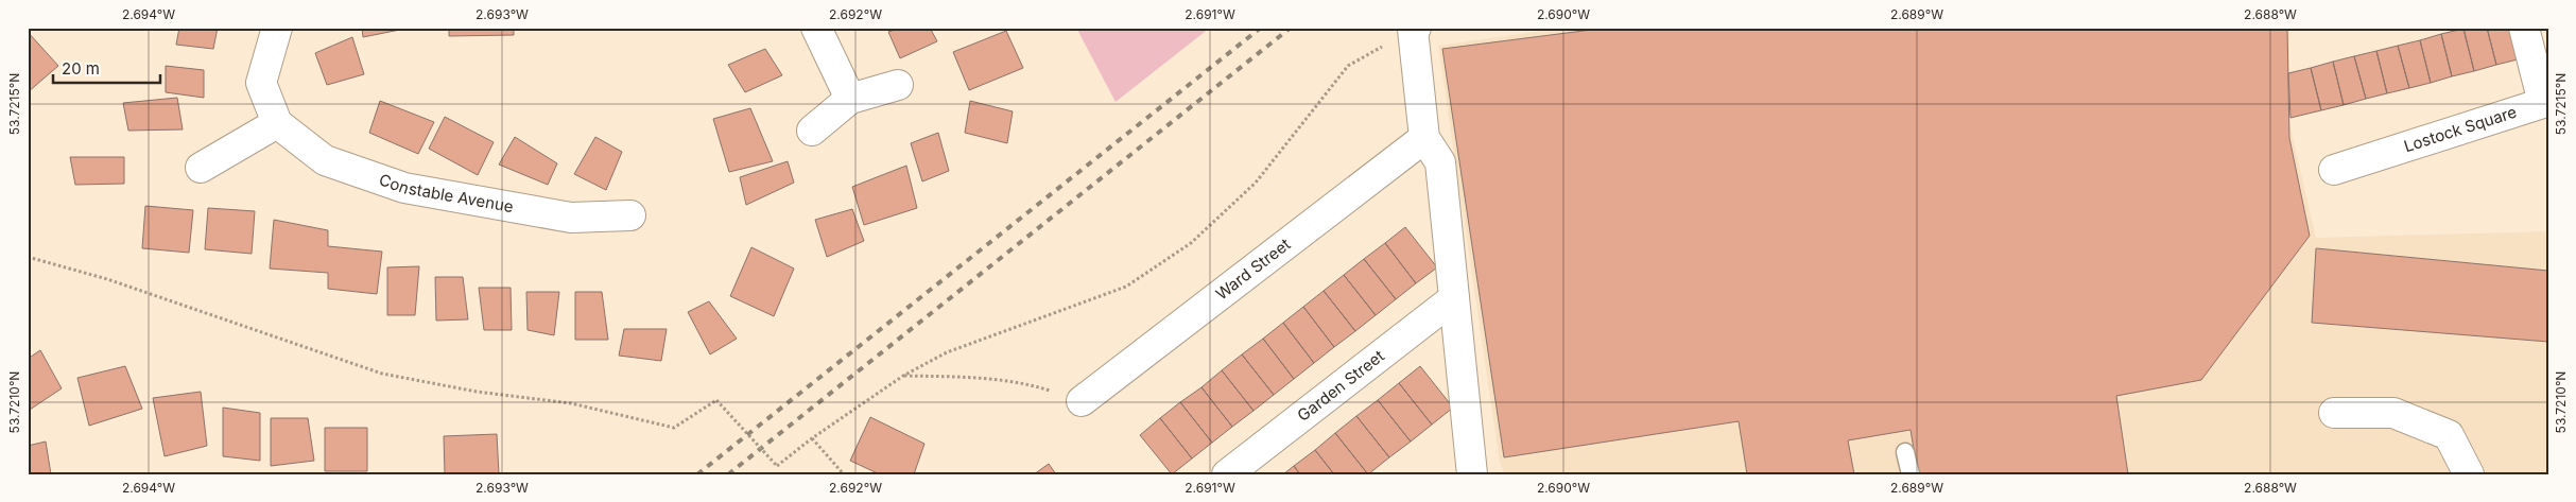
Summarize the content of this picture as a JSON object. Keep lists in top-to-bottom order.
{
  "streets": {
    "street": [
      "Lostock Square",
      "Constable Avenue",
      "Ward Street",
      "Garden Street"
    ]
  },
  "scale_bar": "20 m",
  "coordinates": [
    "2.694°W",
    "2.693°W",
    "2.692°W",
    "2.691°W",
    "2.690°W",
    "2.689°W",
    "2.688°W",
    "53.7215°N",
    "53.7210°N"
  ]
}
